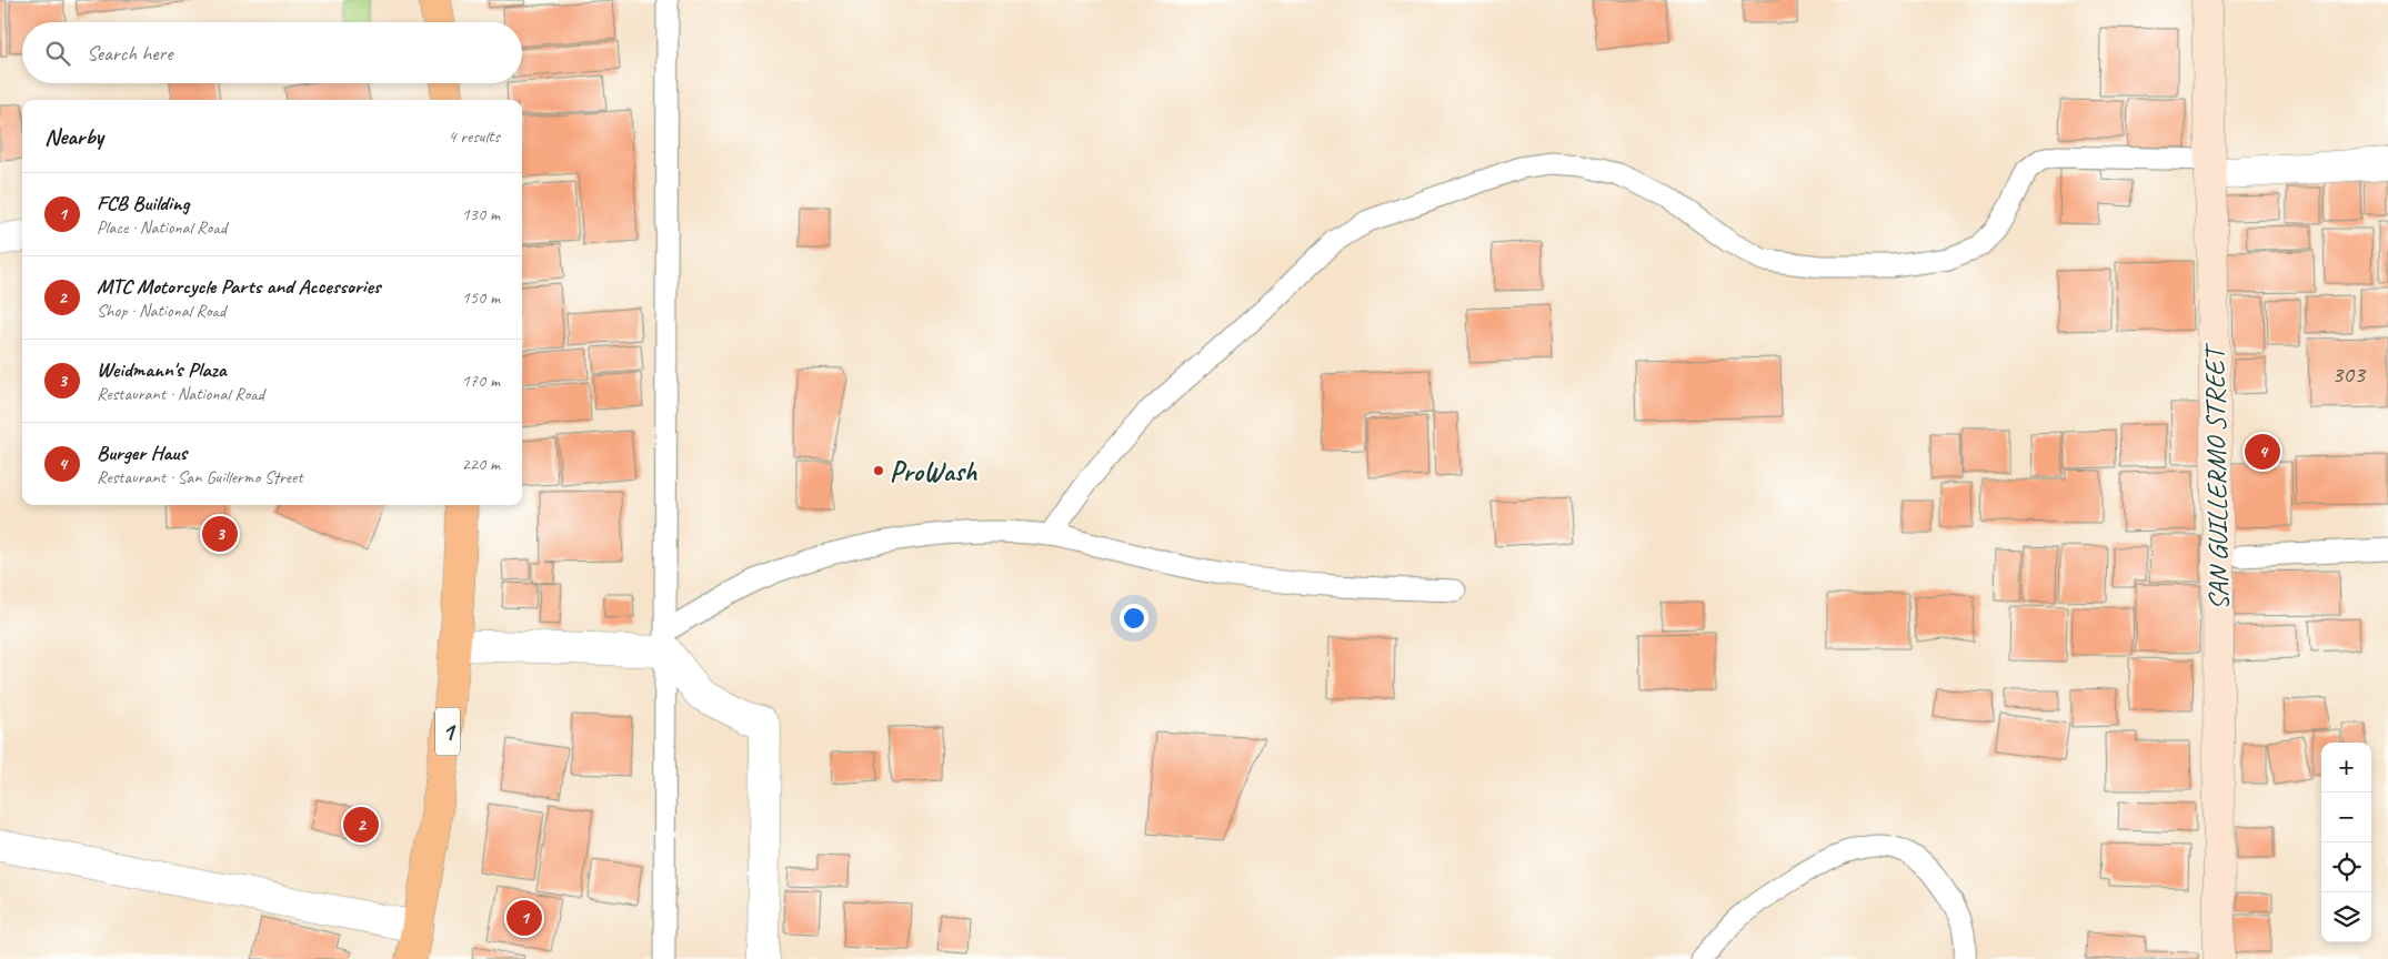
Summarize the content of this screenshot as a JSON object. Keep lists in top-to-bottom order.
{
  "streets": {
    "highway": ["1"],
    "main road": ["SAN GUILLERMO STREET"]
  },
  "places": ["ProWash"],
  "house_numbers": ["303"],
  "page": {
    "search": "Search here",
    "heading": ["Nearby", "4 results"],
    "list": [
      {
        "mark": "1",
        "name": "FCB Building",
        "note": "Place · National Road",
        "value": "130 m"
      },
      {
        "mark": "2",
        "name": "MTC Motorcycle Parts and Accessories",
        "note": "Shop · National Road",
        "value": "150 m"
      },
      {
        "mark": "3",
        "name": "Weidmann's Plaza",
        "note": "Restaurant · National Road",
        "value": "170 m"
      },
      {
        "mark": "4",
        "name": "Burger Haus",
        "note": "Restaurant · San Guillermo Street",
        "value": "220 m"
      }
    ],
    "pins": [
      "4",
      "3",
      "2",
      "1"
    ],
    "map_buttons": ["+", "−"]
  }
}
